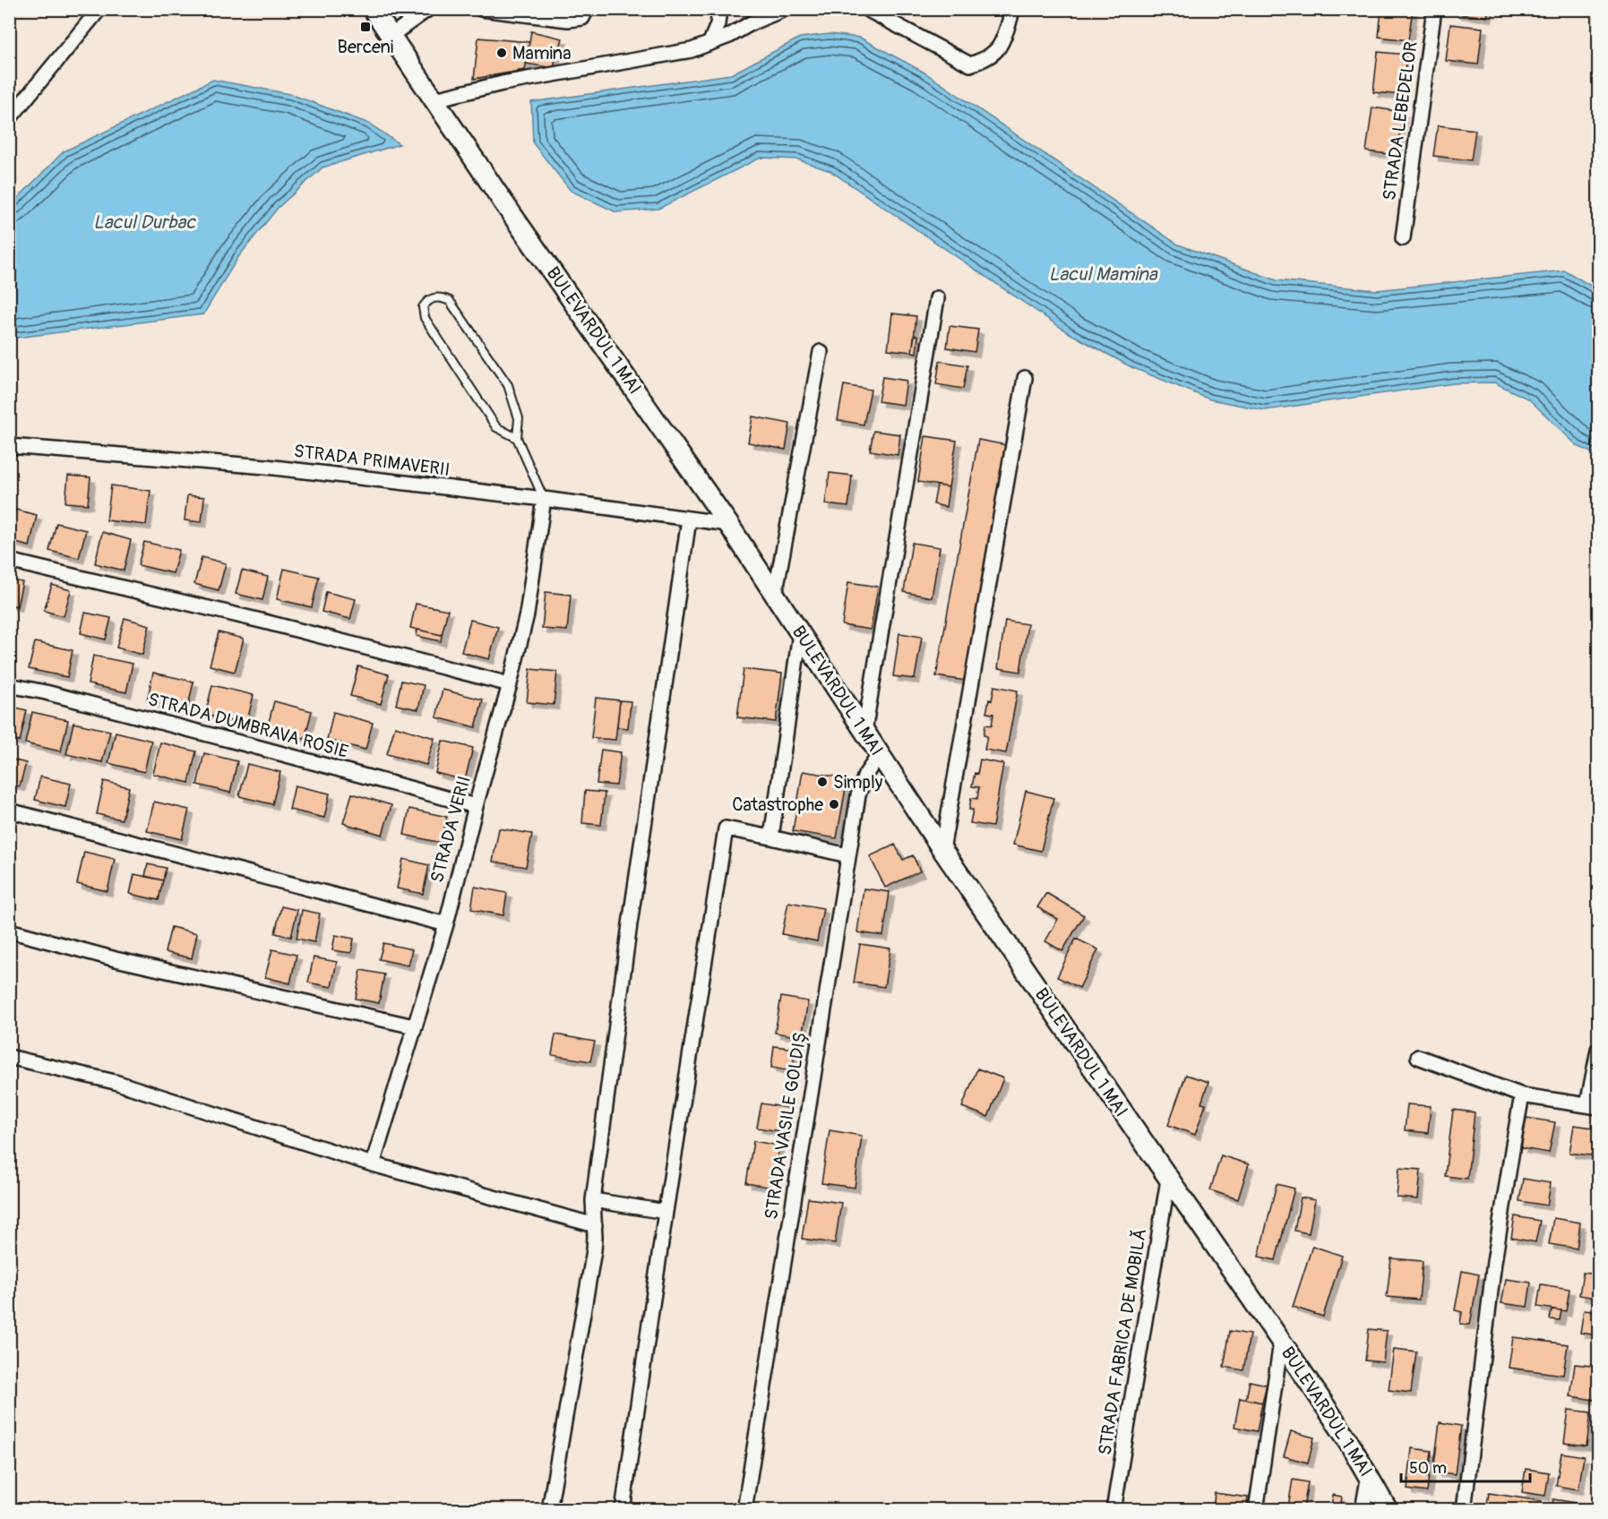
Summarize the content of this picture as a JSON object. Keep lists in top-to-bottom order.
{
  "streets": {
    "main road": ["BULEVARDUL 1 MAI"],
    "street": [
      "STRADA LEBEDELOR",
      "STRADA PRIMAVERII",
      "STRADA DUMBRAVA ROSIE",
      "STRADA VERII",
      "STRADA VASILE GOLDIȘ",
      "STRADA FABRICA DE MOBILĂ"
    ]
  },
  "crossings": [
    ["BULEVARDUL 1 MAI", "STRADA PRIMAVERII"],
    ["BULEVARDUL 1 MAI", "STRADA VASILE GOLDIȘ"],
    ["BULEVARDUL 1 MAI", "STRADA FABRICA DE MOBILĂ"],
    ["STRADA PRIMAVERII", "STRADA VERII"],
    ["STRADA DUMBRAVA ROSIE", "STRADA VERII"]
  ],
  "water": ["Lacul Durbac", "Lacul Mamina"],
  "places": {
    "transit": ["Berceni"],
    "other": ["Mamina", "Simply", "Catastrophe"]
  },
  "scale_bar": "50 m"
}
